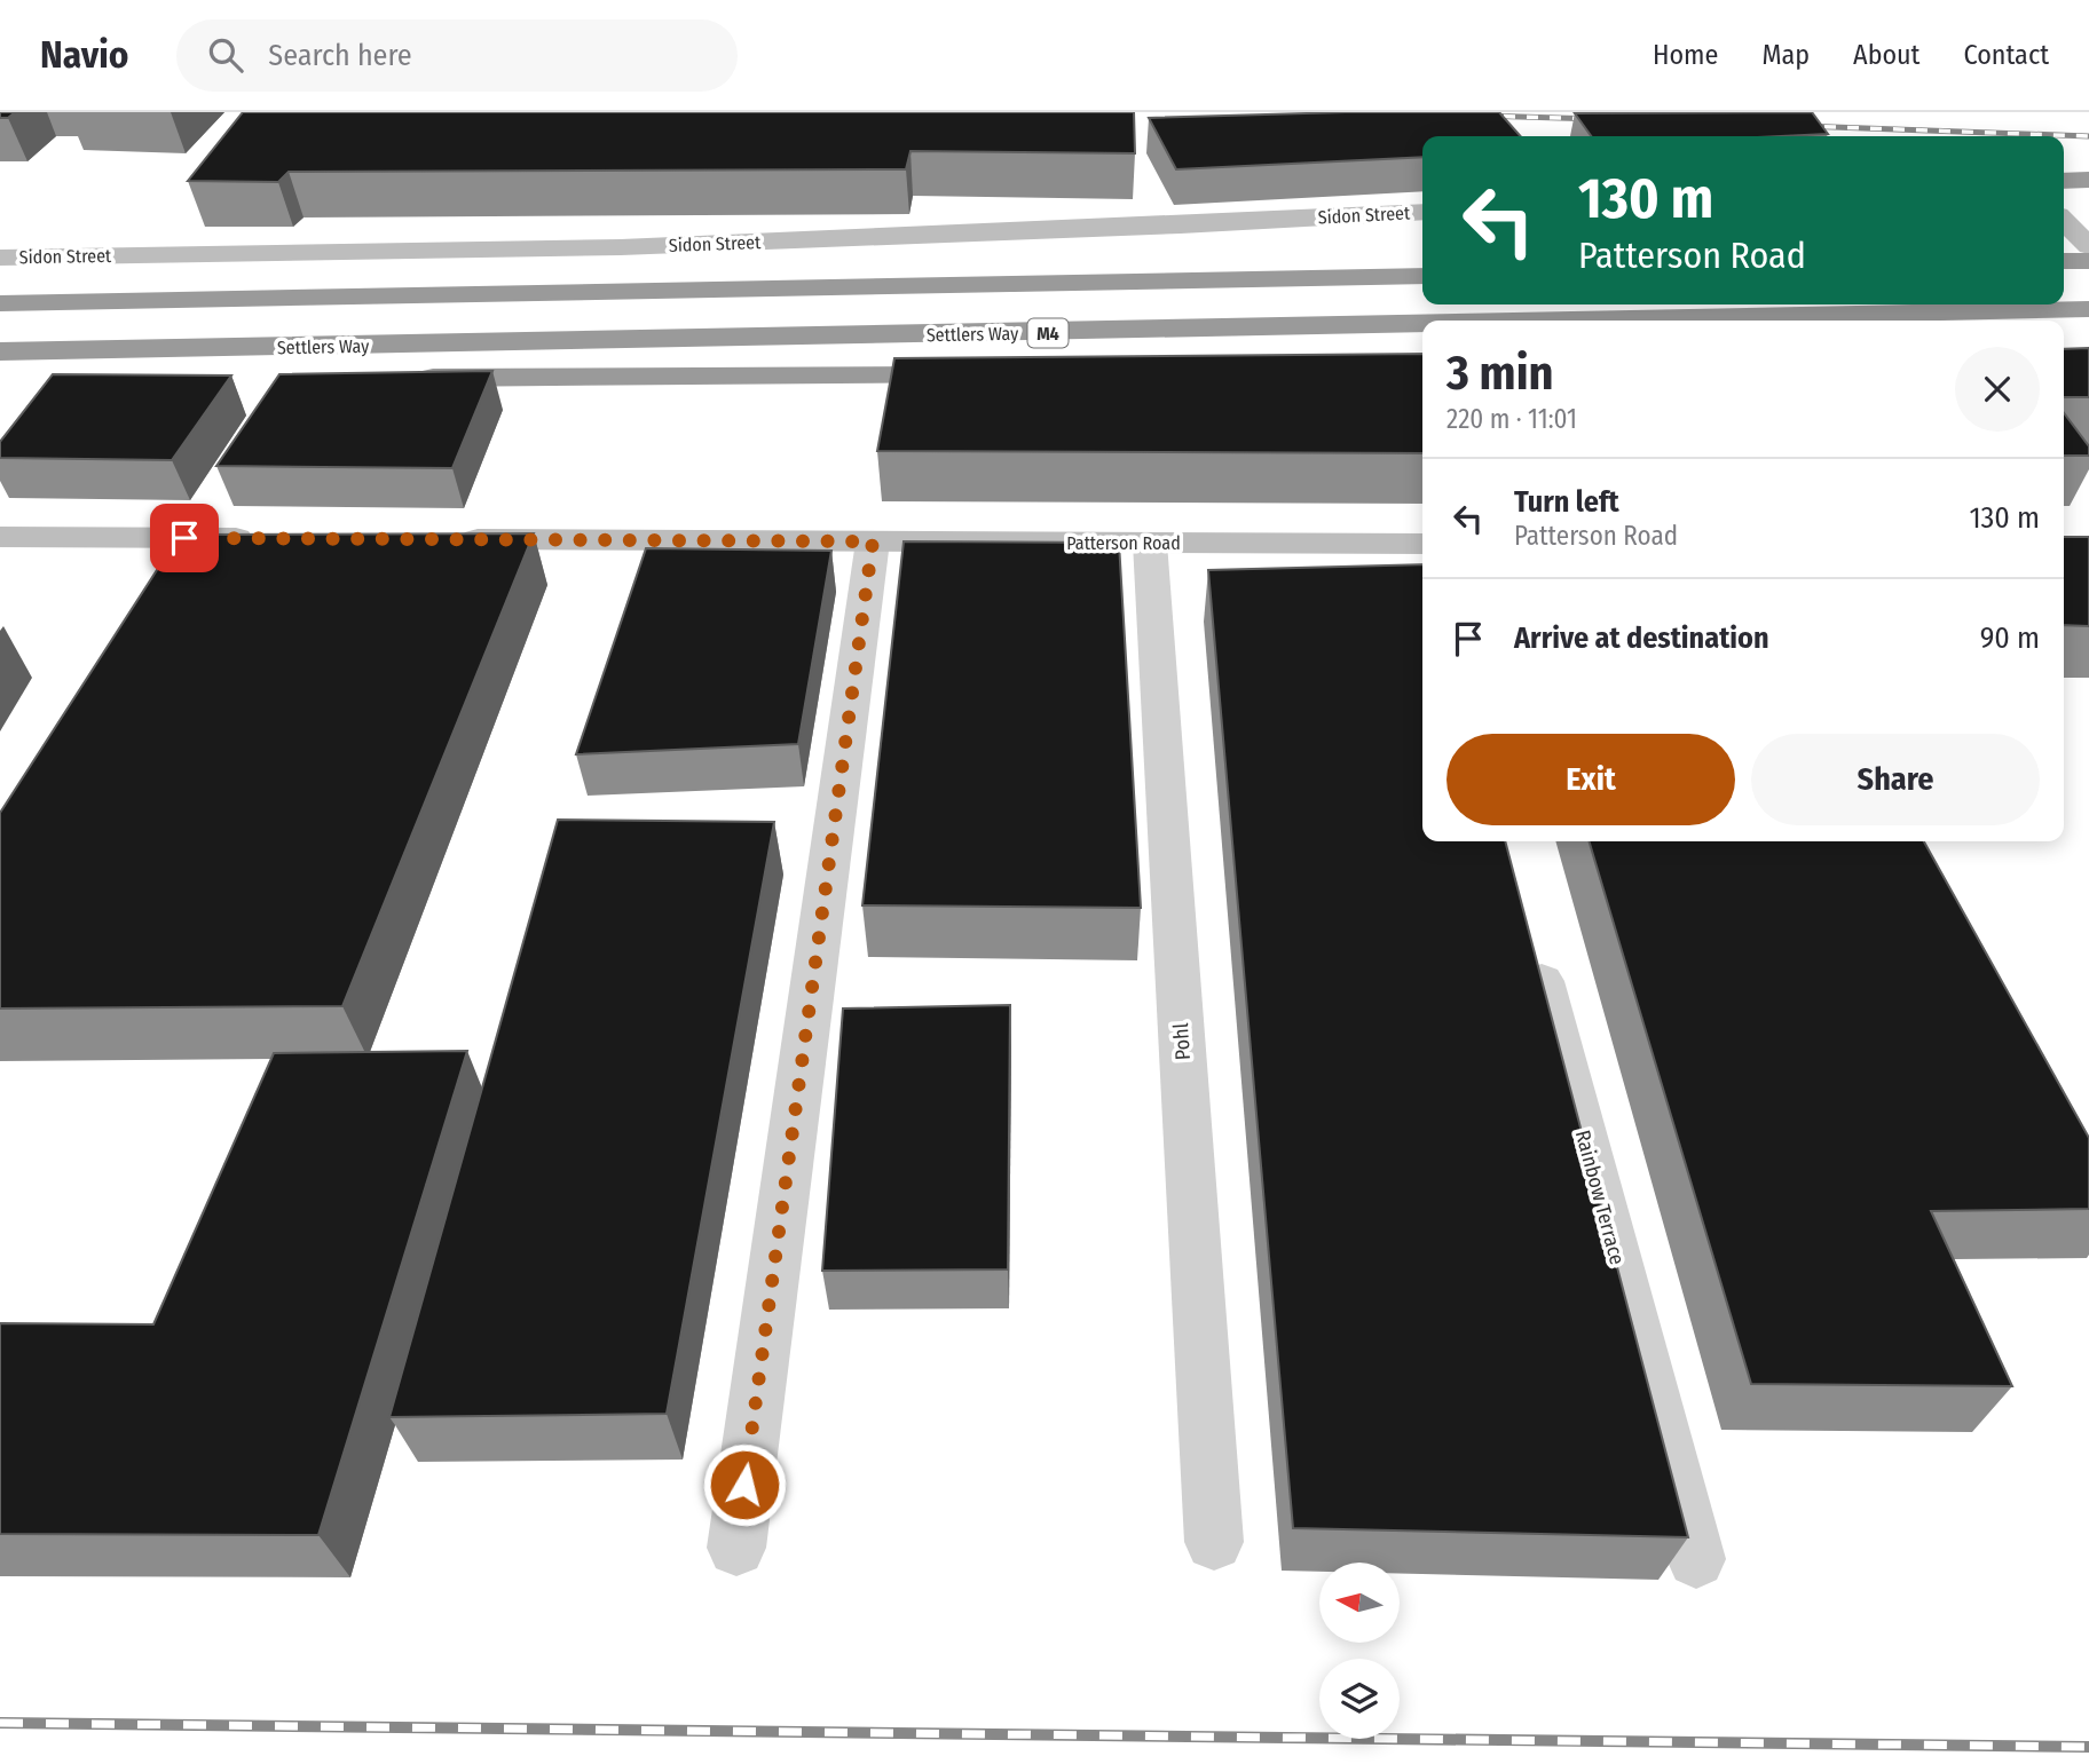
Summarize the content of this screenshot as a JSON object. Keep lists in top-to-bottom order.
{
  "streets": {
    "highway": ["M4", "Settlers Way"],
    "street": [
      "Sidon Street",
      "Patterson Road",
      "Pohl",
      "Rainbow Terrace"
    ]
  },
  "crossings": [
    ["Patterson Road", "Pohl"]
  ],
  "north": "left",
  "page": {
    "header": "Navio",
    "search": "Search here",
    "nav": [
      "Home",
      "Map",
      "About",
      "Contact"
    ],
    "turn": ["130 m", "Patterson Road"],
    "heading": ["3 min", "220 m · 11:01"],
    "list": [
      {
        "name": "Turn left",
        "note": "Patterson Road",
        "value": "130 m"
      },
      {
        "name": "Arrive at destination",
        "value": "90 m"
      }
    ],
    "buttons": ["Exit", "Share"]
  }
}
